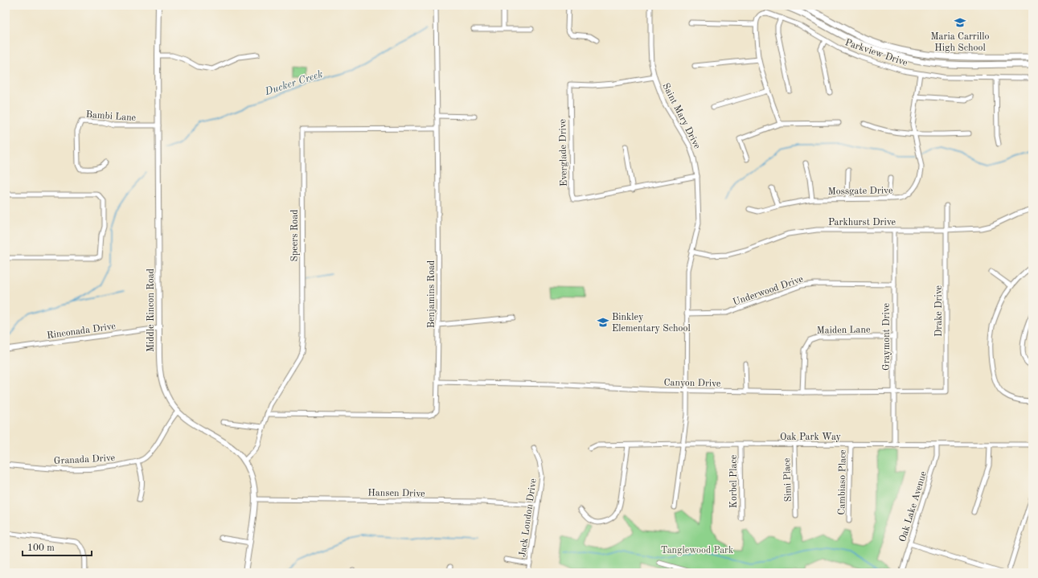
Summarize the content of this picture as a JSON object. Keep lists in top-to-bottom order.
{
  "streets": {
    "street": [
      "Parkview Drive",
      "Bambi Lane",
      "Saint Mary Drive",
      "Everglade Drive",
      "Mossgate Drive",
      "Parkhurst Drive",
      "Speers Road",
      "Underwood Drive",
      "Benjamins Road",
      "Middle Rincon Road",
      "Drake Drive",
      "Maiden Lane",
      "Rinconada Drive",
      "Graymont Drive",
      "Canyon Drive",
      "Oak Park Way",
      "Granada Drive",
      "Simi Place",
      "Korbel Place",
      "Cambiaso Place",
      "Hansen Drive",
      "Oak Lake Avenue",
      "Jack London Drive"
    ]
  },
  "crossings": [
    ["Parkview Drive", "Mossgate Drive"],
    ["Bambi Lane", "Middle Rincon Road"],
    ["Saint Mary Drive", "Everglade Drive"],
    ["Saint Mary Drive", "Parkhurst Drive"],
    ["Saint Mary Drive", "Underwood Drive"],
    ["Saint Mary Drive", "Canyon Drive"],
    ["Saint Mary Drive", "Oak Park Way"],
    ["Parkhurst Drive", "Drake Drive"],
    ["Parkhurst Drive", "Graymont Drive"],
    ["Speers Road", "Benjamins Road"],
    ["Speers Road", "Middle Rincon Road"],
    ["Underwood Drive", "Graymont Drive"],
    ["Benjamins Road", "Canyon Drive"],
    ["Middle Rincon Road", "Rinconada Drive"],
    ["Middle Rincon Road", "Granada Drive"],
    ["Middle Rincon Road", "Hansen Drive"],
    ["Drake Drive", "Canyon Drive"],
    ["Maiden Lane", "Graymont Drive"],
    ["Maiden Lane", "Canyon Drive"],
    ["Graymont Drive", "Canyon Drive"],
    ["Graymont Drive", "Oak Park Way"],
    ["Oak Park Way", "Simi Place"],
    ["Oak Park Way", "Korbel Place"],
    ["Oak Park Way", "Cambiaso Place"],
    ["Oak Park Way", "Oak Lake Avenue"],
    ["Hansen Drive", "Jack London Drive"]
  ],
  "water": ["Ducker Creek"],
  "parks": ["Tanglewood Park"],
  "places": {
    "school or university": ["Maria Carrillo High School", "Binkley Elementary School"]
  },
  "scale_bar": "100 m"
}
